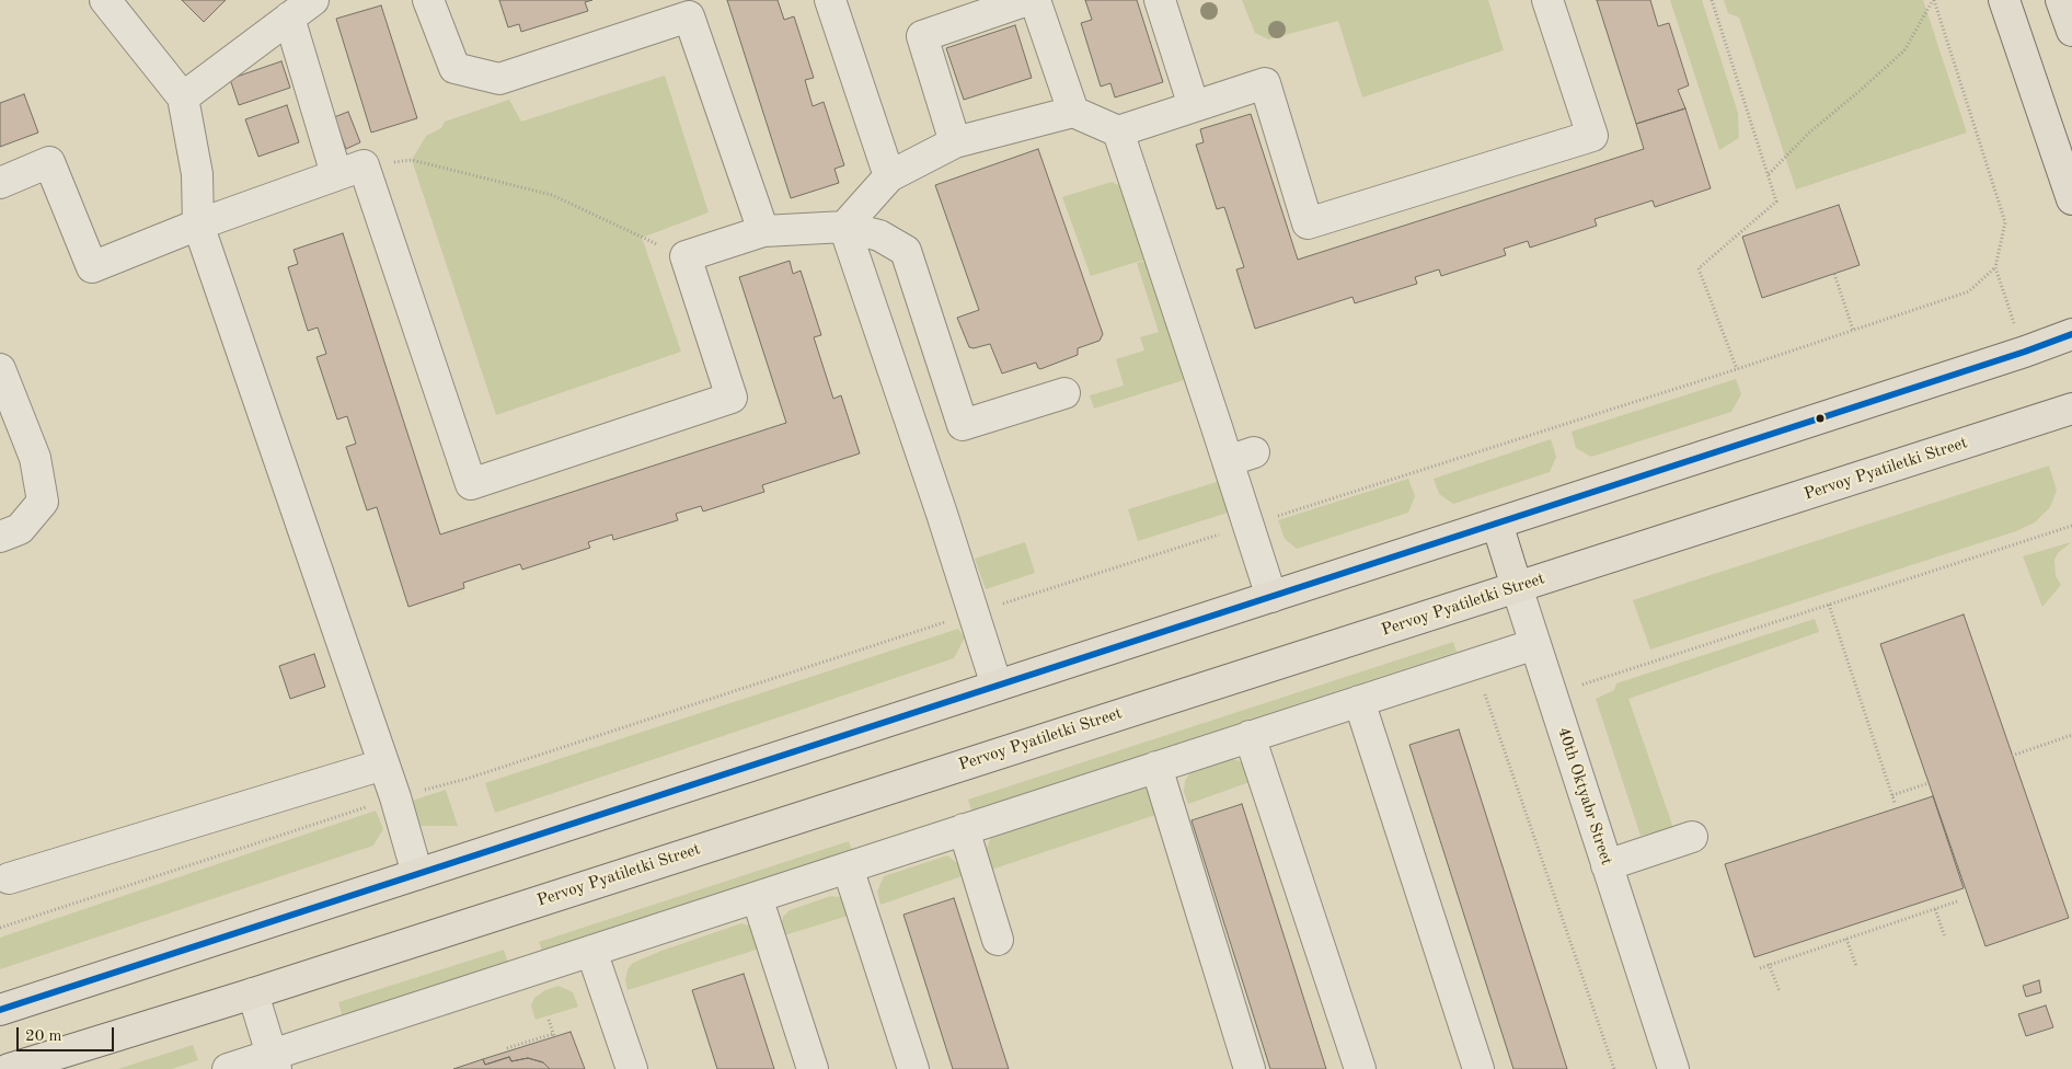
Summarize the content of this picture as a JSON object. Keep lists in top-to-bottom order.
{
  "streets": {
    "main road": ["Pervoy Pyatiletki Street", "40th Oktyabr Street"]
  },
  "crossings": [
    ["Pervoy Pyatiletki Street", "40th Oktyabr Street"]
  ],
  "lines": ["transit line 20"],
  "scale_bar": "20 m"
}
